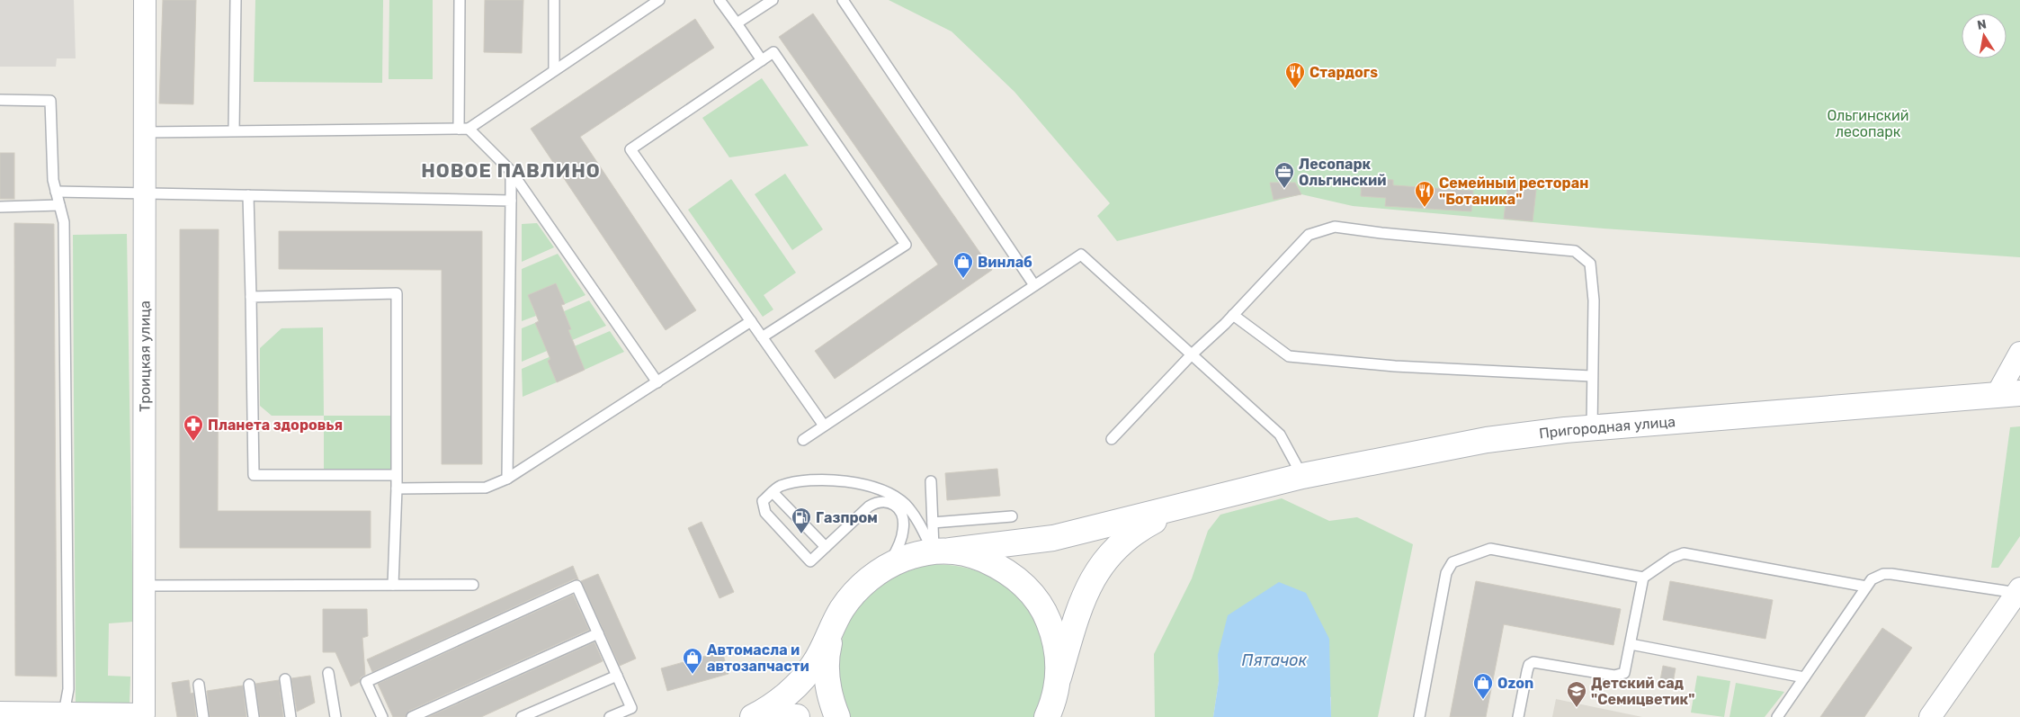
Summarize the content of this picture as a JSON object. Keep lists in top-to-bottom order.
{
  "streets": {
    "street": ["Троицкая улица", "Пригородная улица"]
  },
  "districts": ["НОВОЕ ПАВЛИНО"],
  "water": ["Пятачок"],
  "parks": ["Ольгинский лесопарк"],
  "places": {
    "restaurant": ["Стардогs", "Семейный ресторан \"Ботаника\""],
    "office": ["Лесопарк Ольгинский"],
    "shop": ["Винлаб", "Автомасла и автозапчасти", "Ozon"],
    "pharmacy": ["Планета здоровья"],
    "fuel station": ["Газпром"],
    "school or university": ["Детский сад \"Семицветик\""]
  },
  "north": "top"
}
